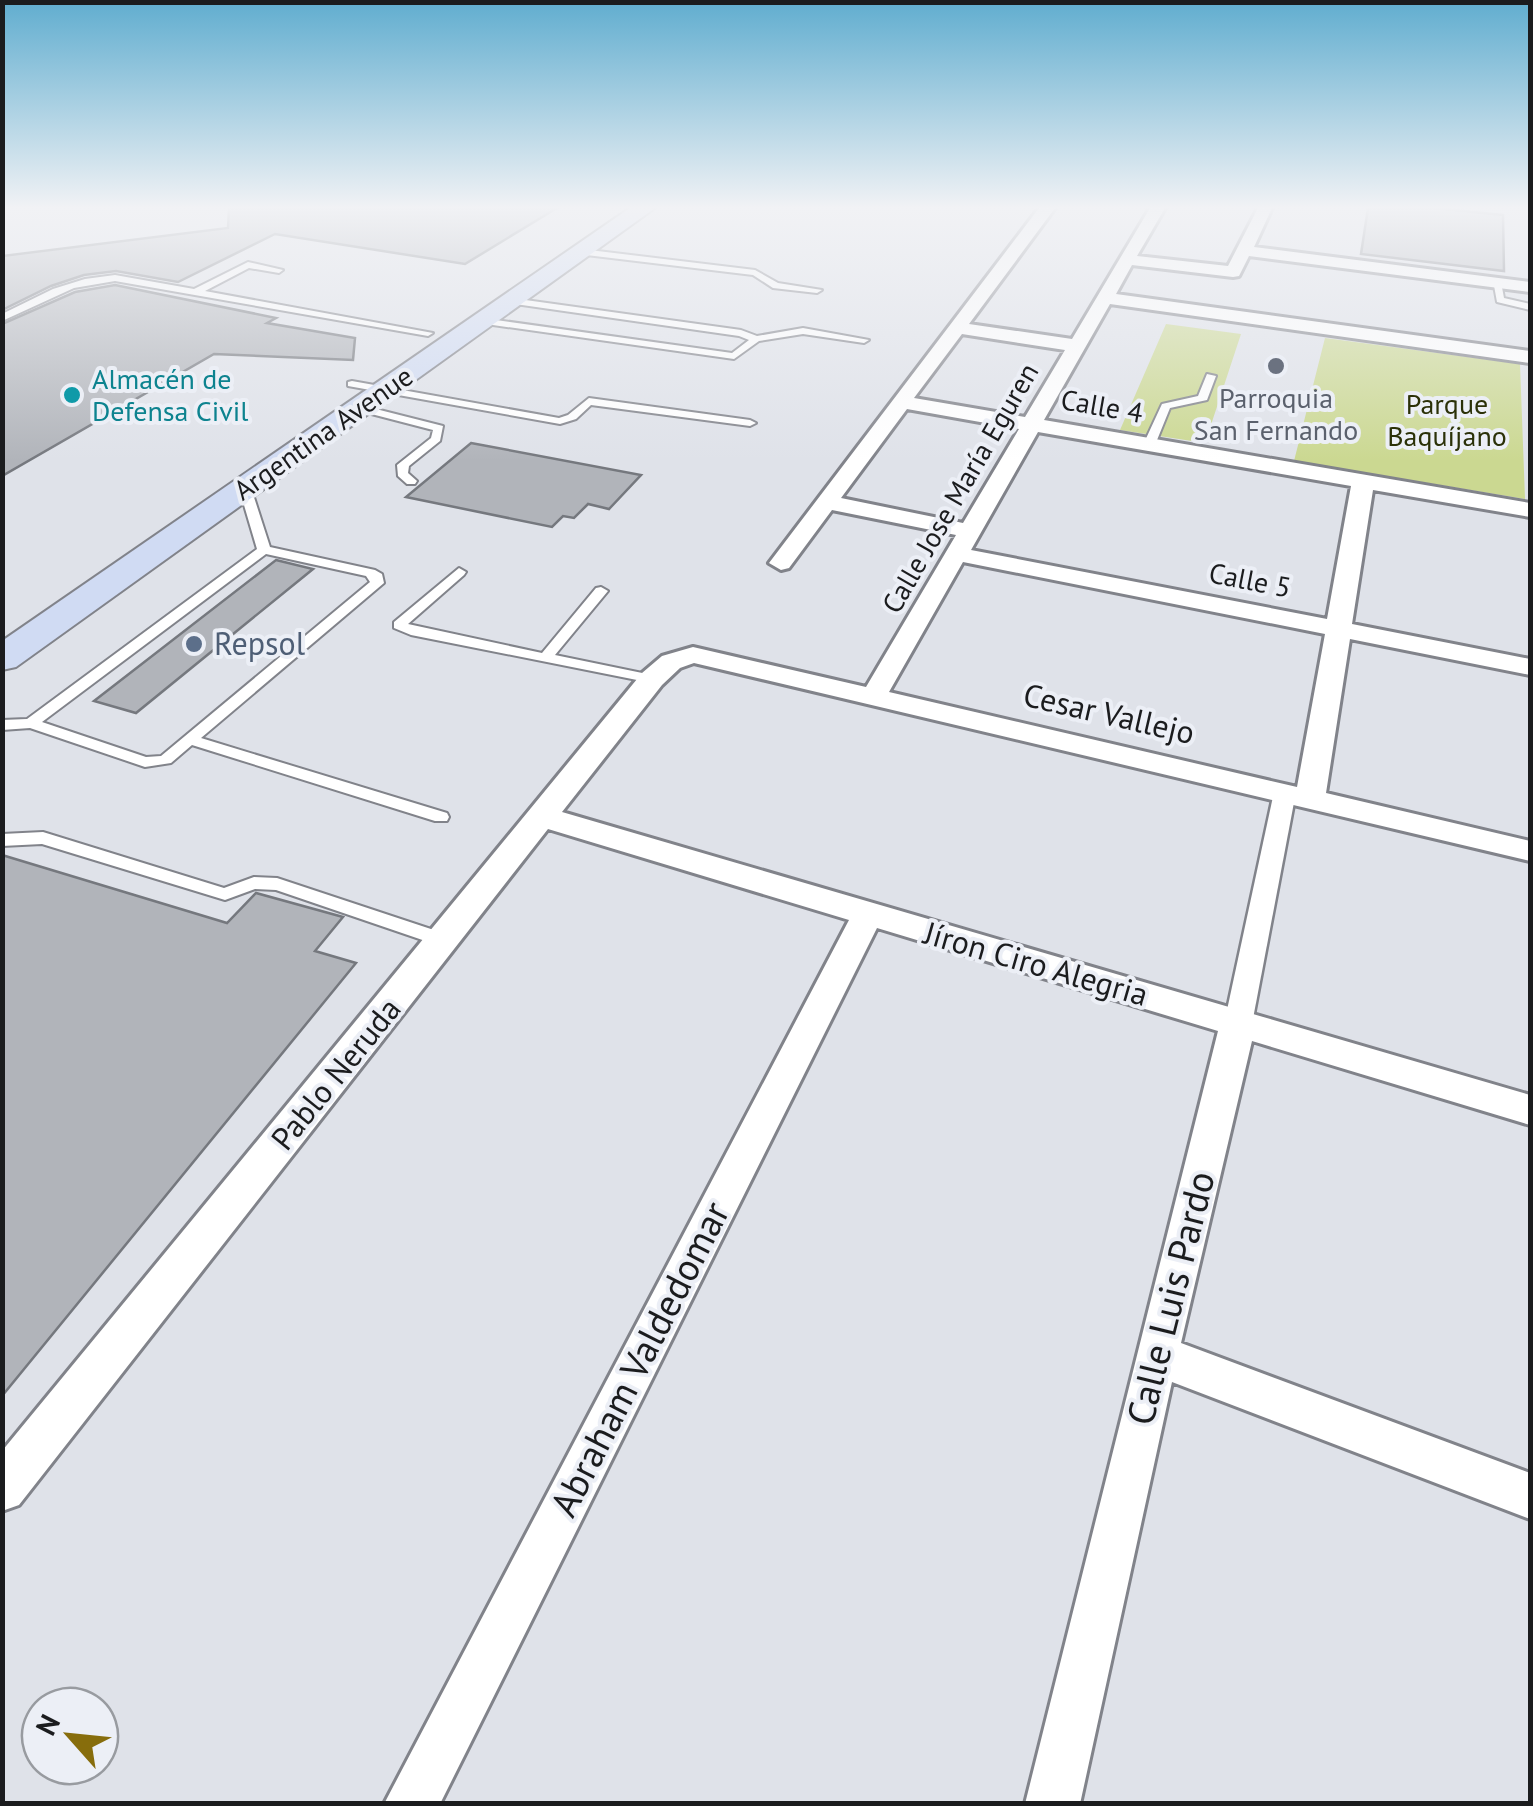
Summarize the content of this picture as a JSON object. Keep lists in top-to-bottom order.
{
  "streets": {
    "main road": ["Argentina Avenue"],
    "street": [
      "Calle 4",
      "Calle Jose María Eguren",
      "Calle 5",
      "Cesar Vallejo",
      "Jíron Ciro Alegria",
      "Pablo Neruda",
      "Calle Luis Pardo",
      "Abraham Valdedomar"
    ]
  },
  "crossings": [
    ["Calle 4", "Calle Jose María Eguren"],
    ["Calle 4", "Calle Luis Pardo"],
    ["Calle Jose María Eguren", "Calle 5"],
    ["Calle Jose María Eguren", "Cesar Vallejo"],
    ["Calle 5", "Calle Luis Pardo"],
    ["Cesar Vallejo", "Pablo Neruda"],
    ["Cesar Vallejo", "Calle Luis Pardo"],
    ["Jíron Ciro Alegria", "Pablo Neruda"],
    ["Jíron Ciro Alegria", "Calle Luis Pardo"],
    ["Jíron Ciro Alegria", "Abraham Valdedomar"]
  ],
  "parks": ["Parque Baquíjano"],
  "places": ["Parroquia San Fernando", "Almacén de Defensa Civil", "Repsol"],
  "north": "top left"
}
